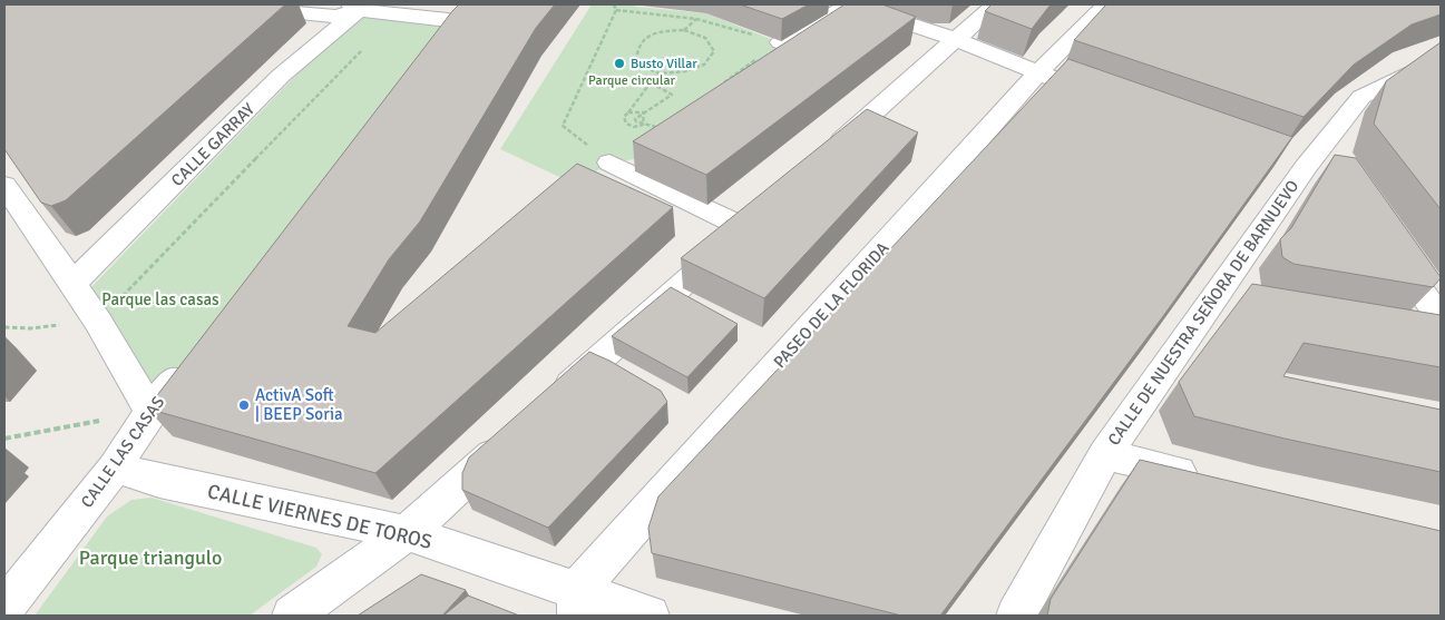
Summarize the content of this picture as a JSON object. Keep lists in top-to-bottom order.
{
  "streets": {
    "street": [
      "CALLE GARRAY",
      "PASEO DE LA FLORIDA",
      "CALLE DE NUESTRA SEÑORA DE BARNUEVO",
      "CALLE LAS CASAS",
      "CALLE VIERNES DE TOROS"
    ]
  },
  "crossings": [
    ["PASEO DE LA FLORIDA", "CALLE VIERNES DE TOROS"],
    ["CALLE LAS CASAS", "CALLE VIERNES DE TOROS"]
  ],
  "parks": ["Parque circular", "Parque las casas", "Parque triangulo"],
  "places": ["Busto Villar", "ActivA Soft | BEEP Soria"]
}
